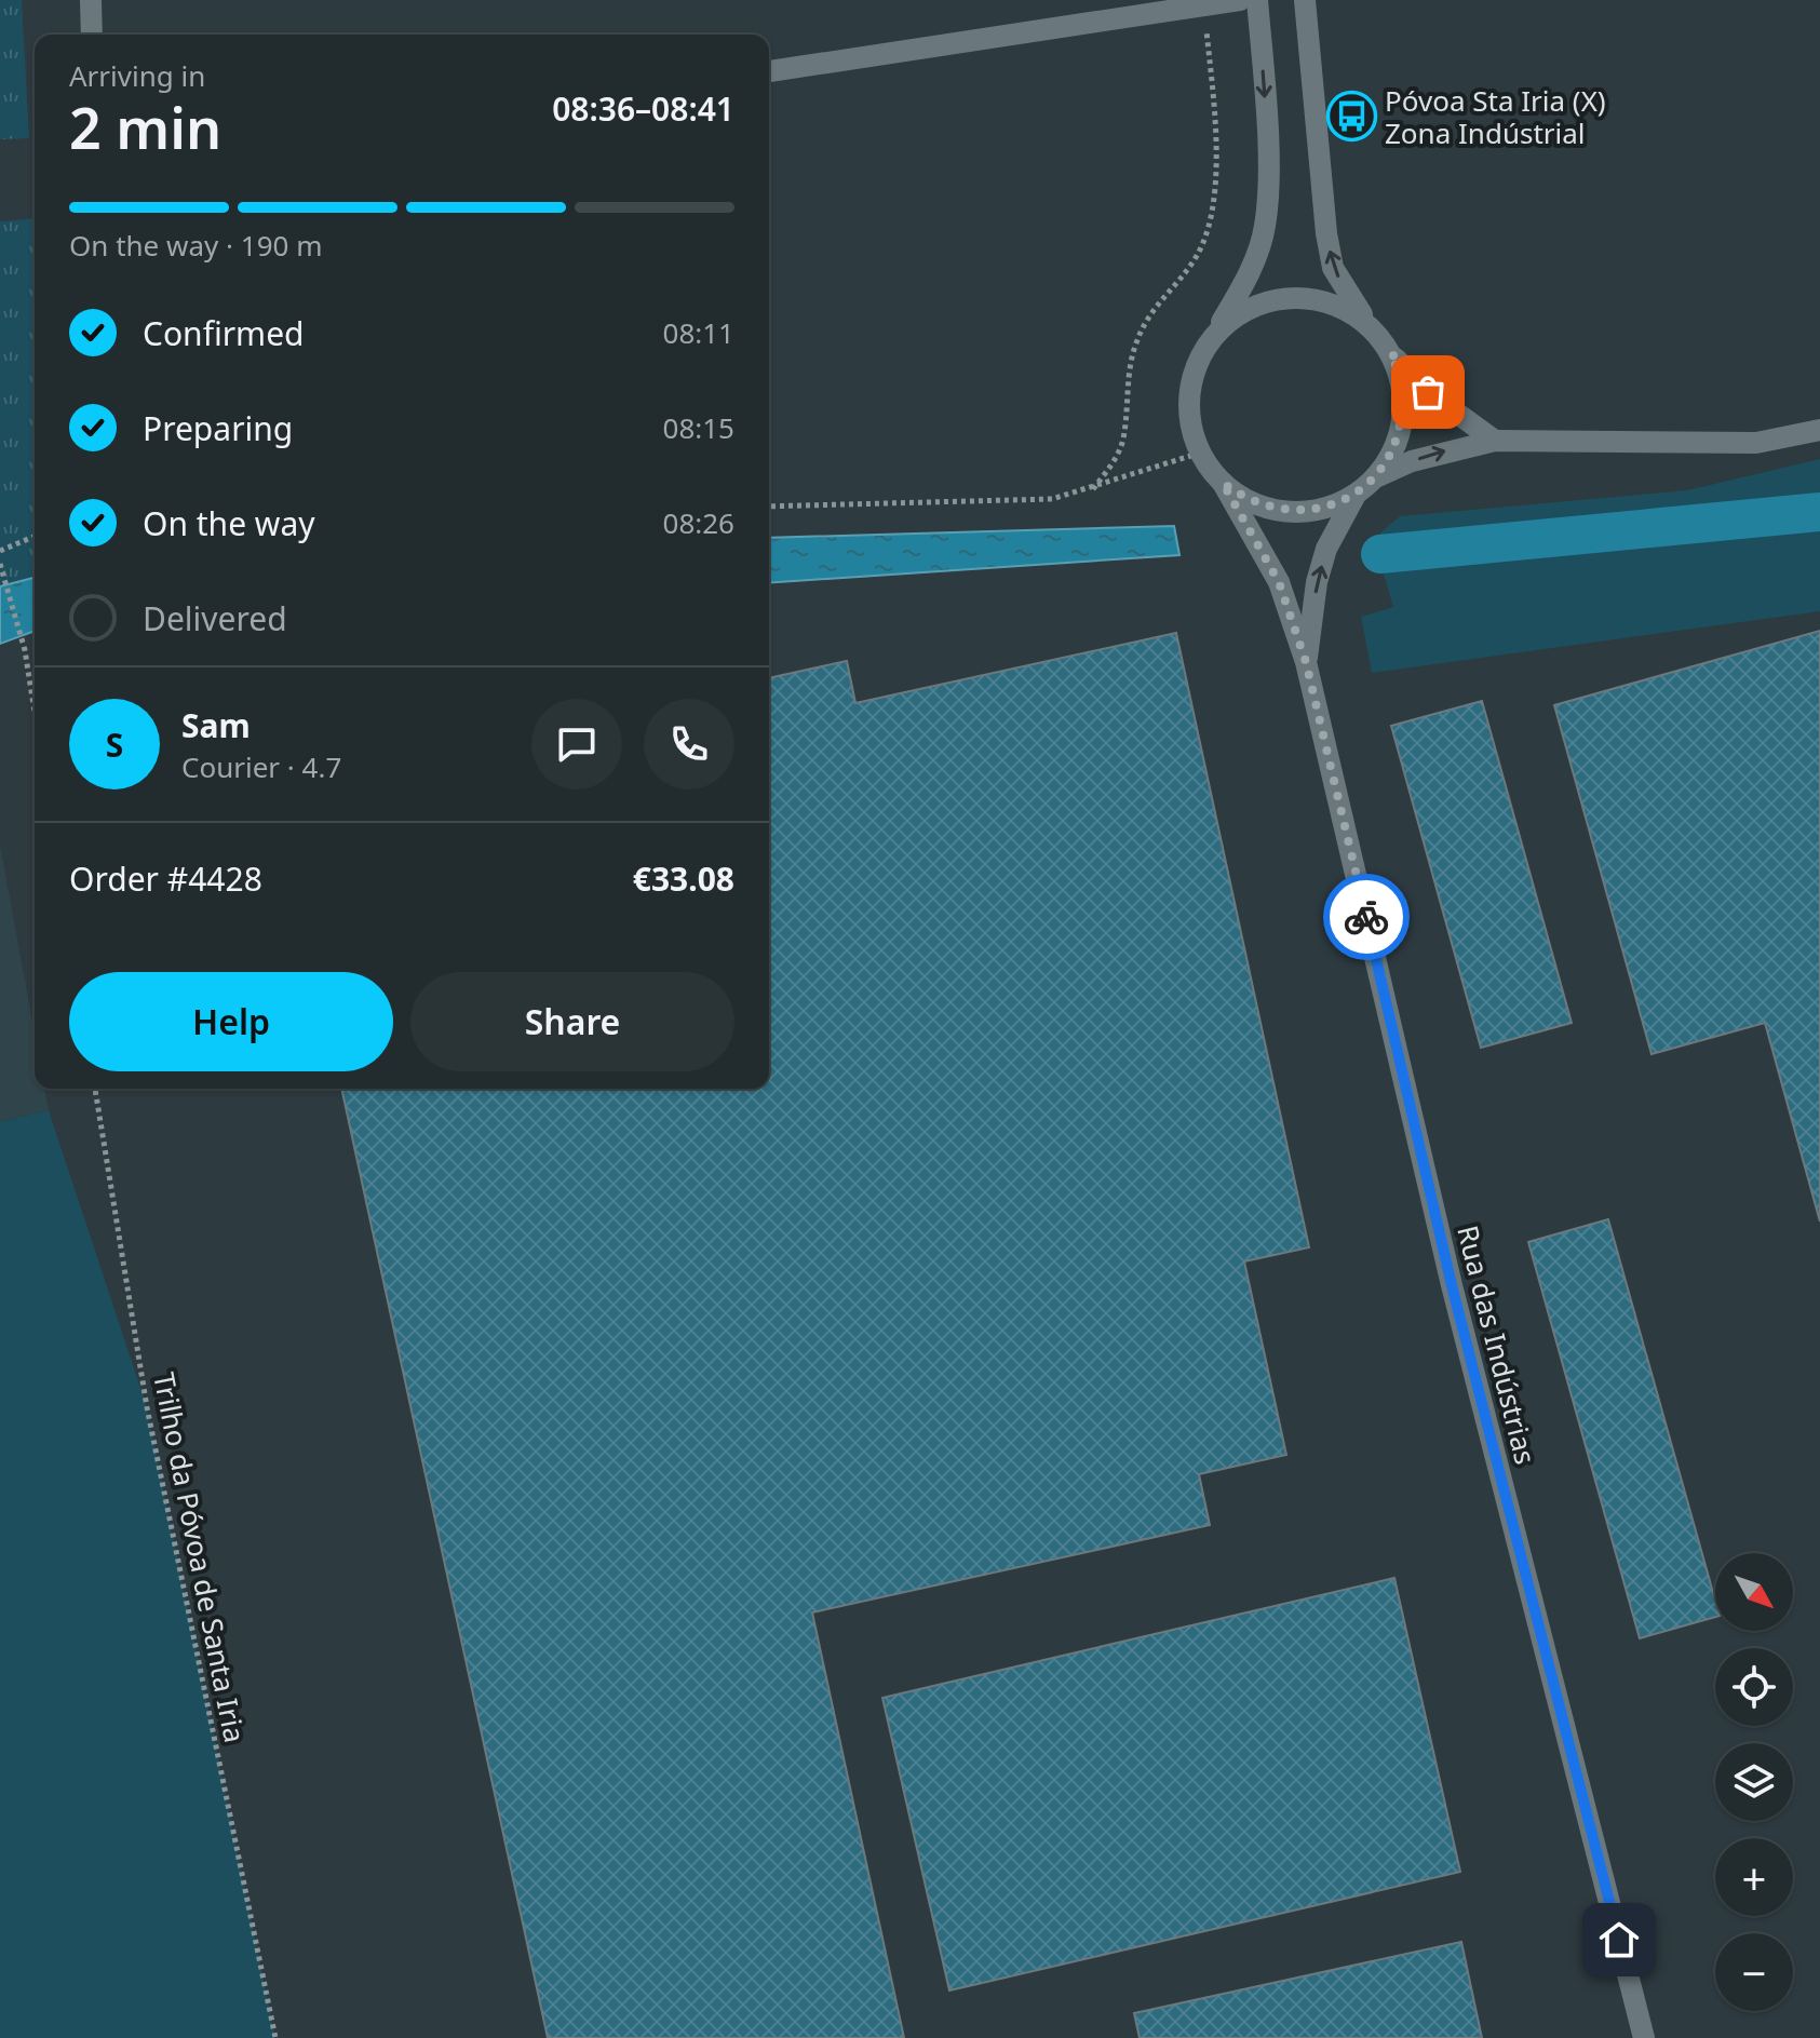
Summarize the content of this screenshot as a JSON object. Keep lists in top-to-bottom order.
{
  "streets": {
    "street": ["Rua das Indústrias"],
    "path": ["Trilho da Póvoa de Santa Iria"]
  },
  "places": {
    "bus stop": ["Póvoa Sta Iria (X) Zona Indústrial"]
  },
  "north": "bottom right",
  "page": {
    "heading": ["2 min", "Arriving in", "08:36–08:41"],
    "panel": [
      "Sam",
      "Courier · 4.7",
      "Order #4428",
      "€33.08"
    ],
    "bar": "On the way · 190 m",
    "list": [
      ["Confirmed", "08:11"],
      ["Preparing", "08:15"],
      ["On the way", "08:26"],
      "Delivered"
    ],
    "round": "S",
    "buttons": ["Help", "Share"],
    "map_buttons": ["+", "−"]
  }
}
